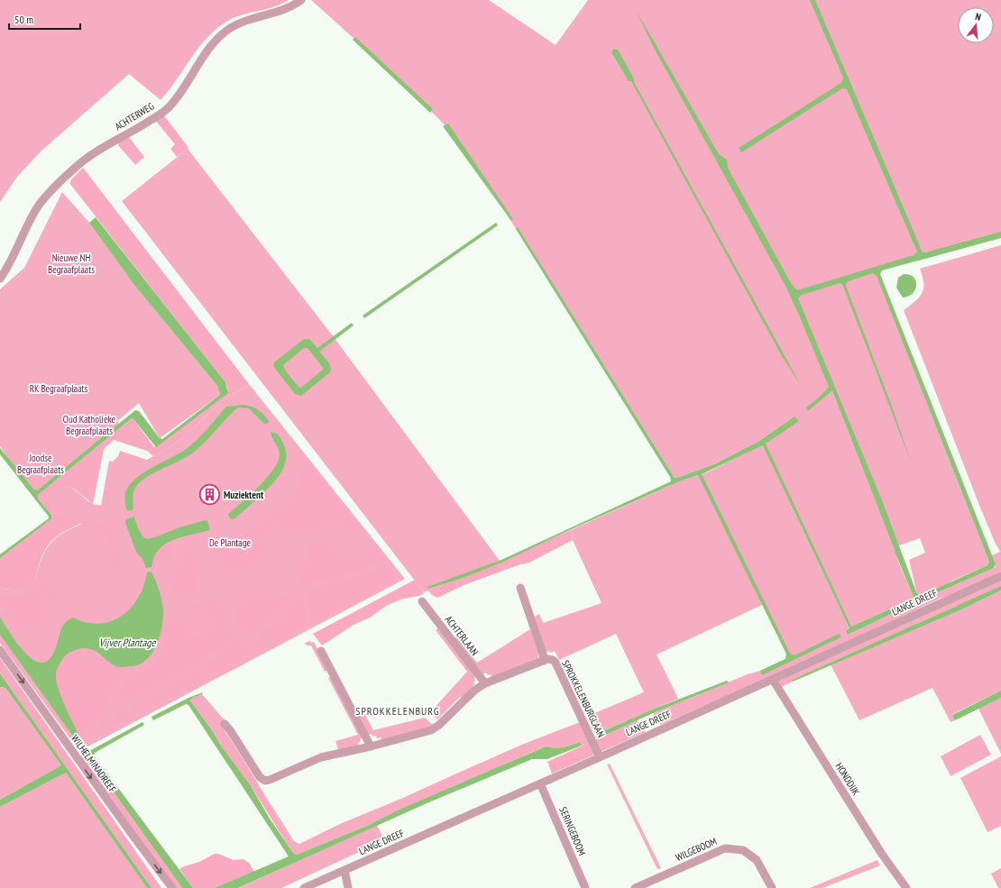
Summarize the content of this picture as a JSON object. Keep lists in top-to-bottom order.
{
  "streets": {
    "street": [
      "ACHTERWEG",
      "LANGE DREEF",
      "ACHTERLAAN",
      "SPROKKELENBURGLAAN",
      "WILHELMINADREEF",
      "HONDDIJK",
      "SERINGEBOOM",
      "WILGEBOOM"
    ]
  },
  "crossings": [
    ["LANGE DREEF", "SPROKKELENBURGLAAN"],
    ["LANGE DREEF", "HONDDIJK"],
    ["LANGE DREEF", "SERINGEBOOM"]
  ],
  "one_way": ["WILHELMINADREEF"],
  "districts": ["SPROKKELENBURG"],
  "water": ["Vijver Plantage"],
  "parks": [
    "Nieuwe NH Begraafplaats",
    "RK Begraafplaats",
    "Oud Katholieke Begraafplaats",
    "Joodse Begraafplaats",
    "De Plantage"
  ],
  "places": {
    "building": ["Muziektent"]
  },
  "scale_bar": "50 m",
  "north": "top"
}
